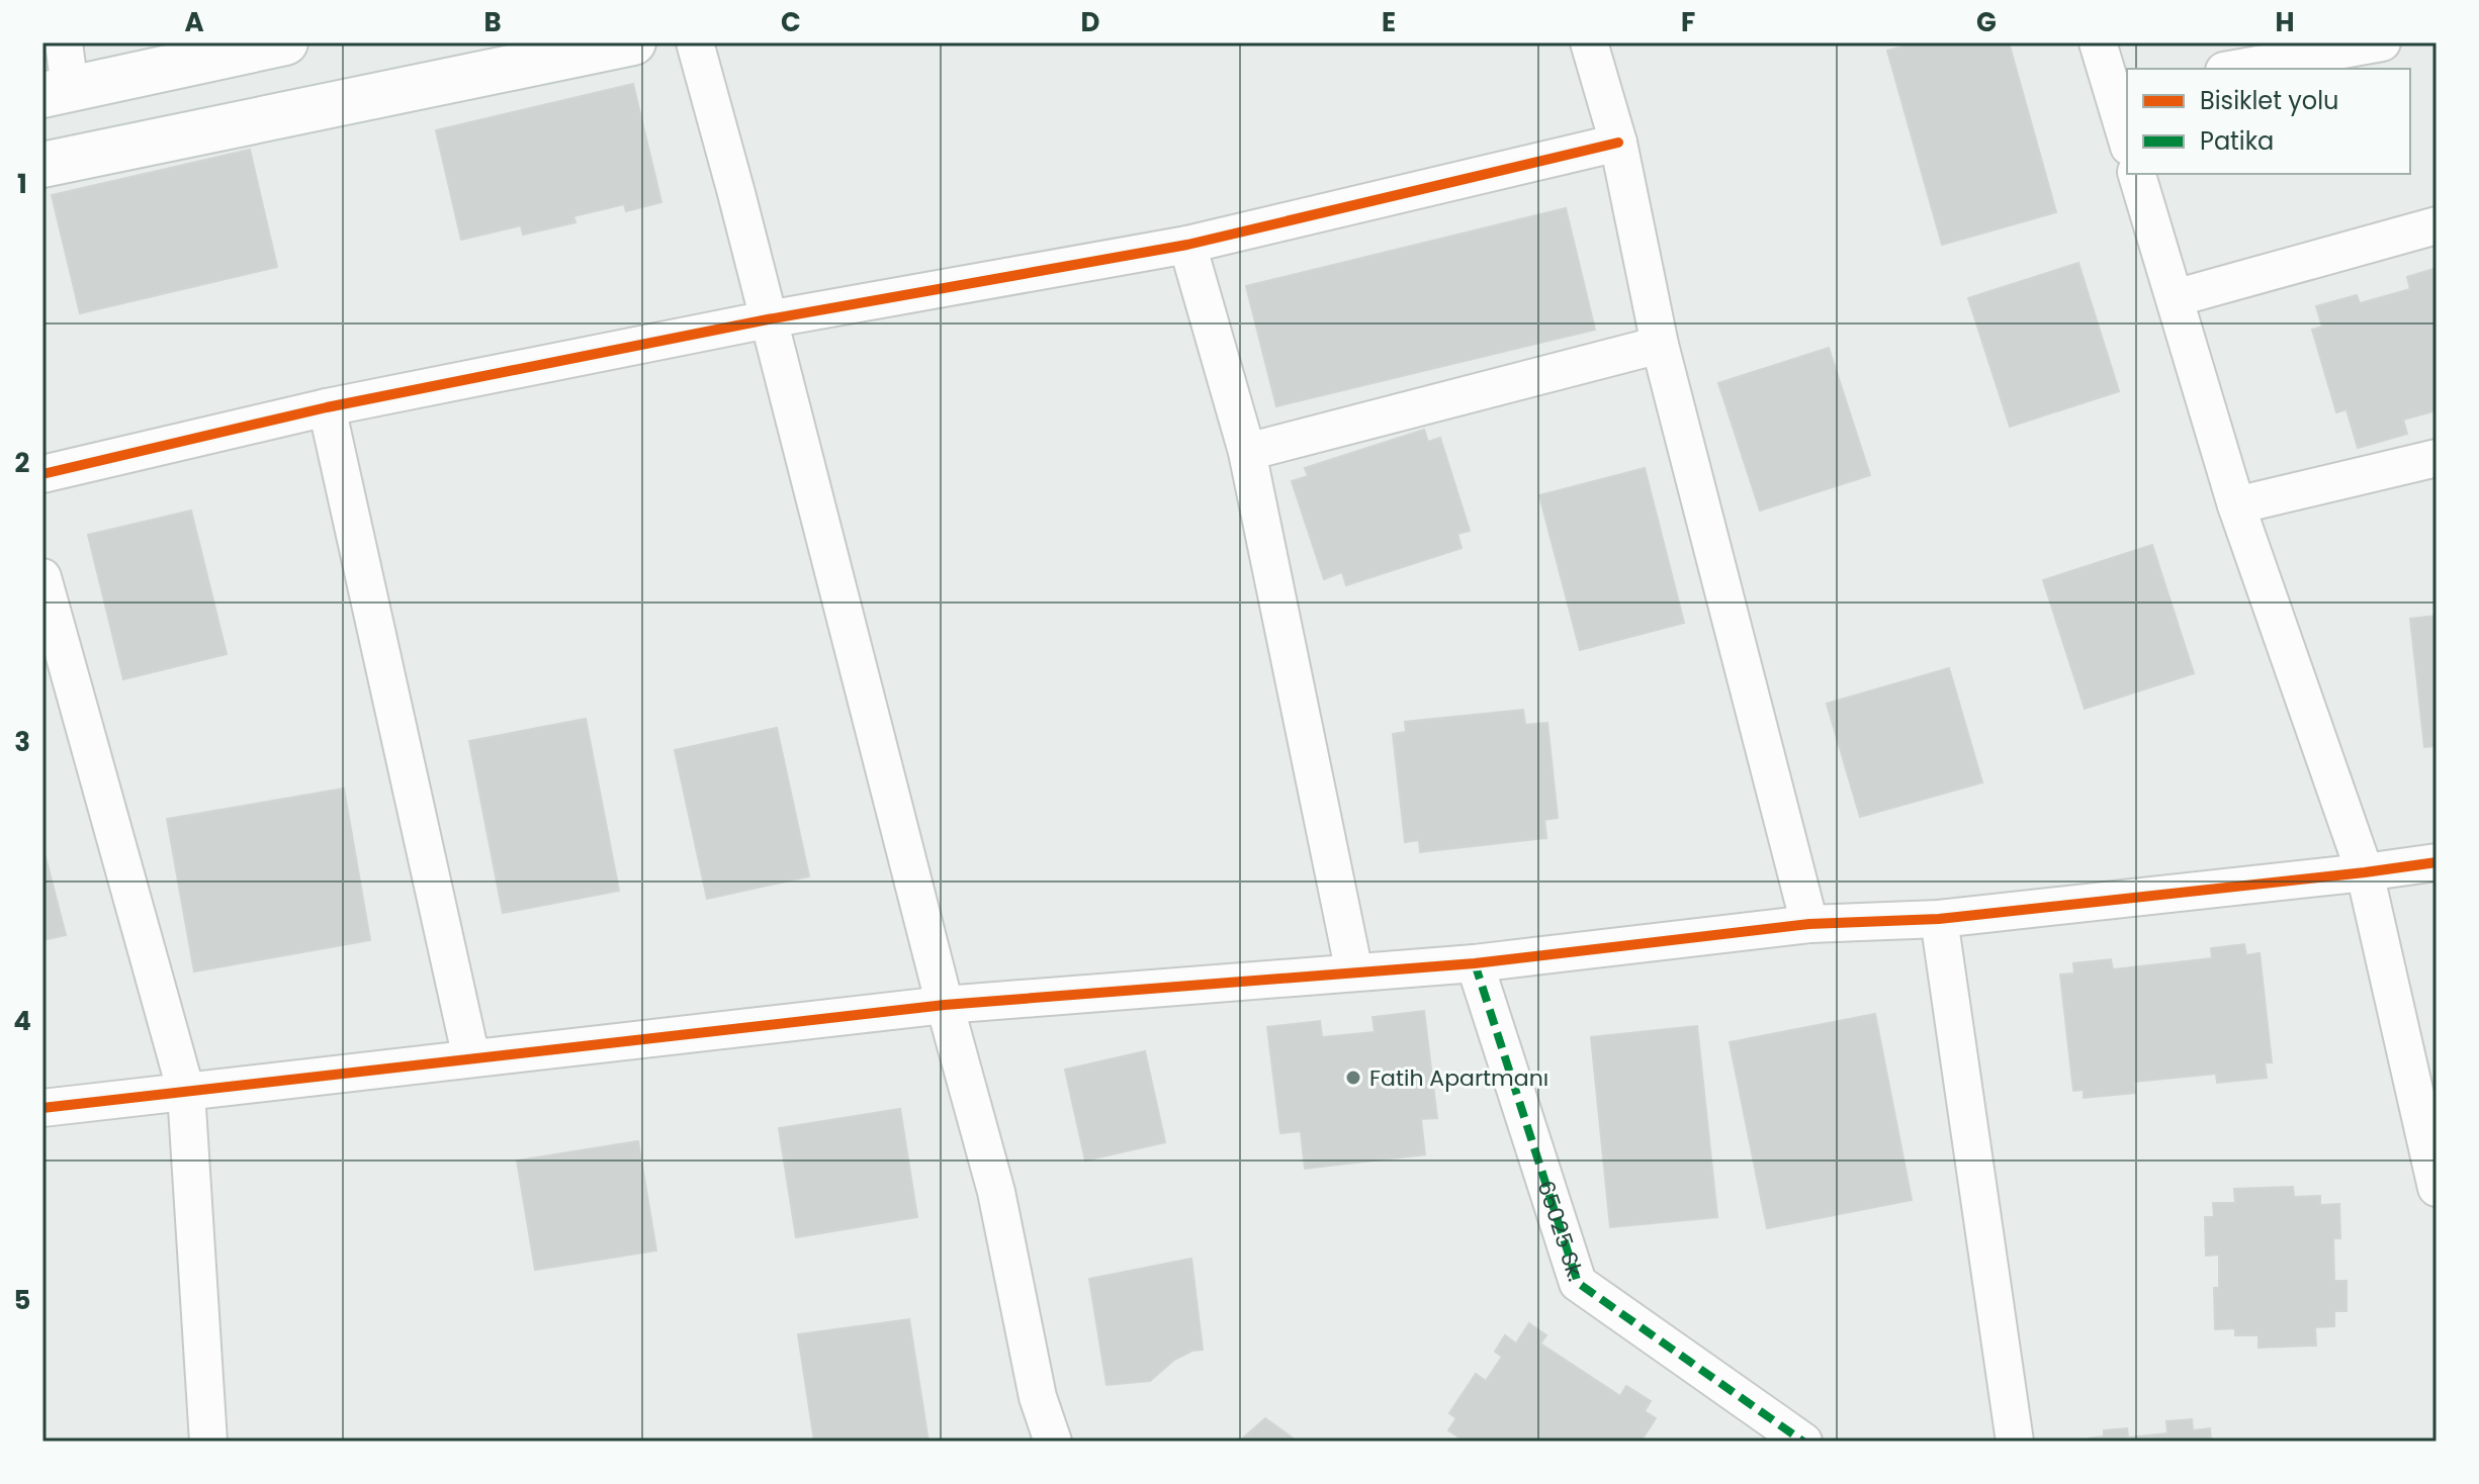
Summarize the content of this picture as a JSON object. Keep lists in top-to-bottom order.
{
  "streets": {
    "street": ["65025 Sk."]
  },
  "places": ["Fatih Apartmanı"],
  "legend": ["Bisiklet yolu", "Patika"],
  "grid": {
    "columns": [
      "A",
      "B",
      "C",
      "D",
      "E",
      "F",
      "G",
      "H"
    ],
    "rows": [
      "1",
      "2",
      "3",
      "4",
      "5"
    ]
  }
}
